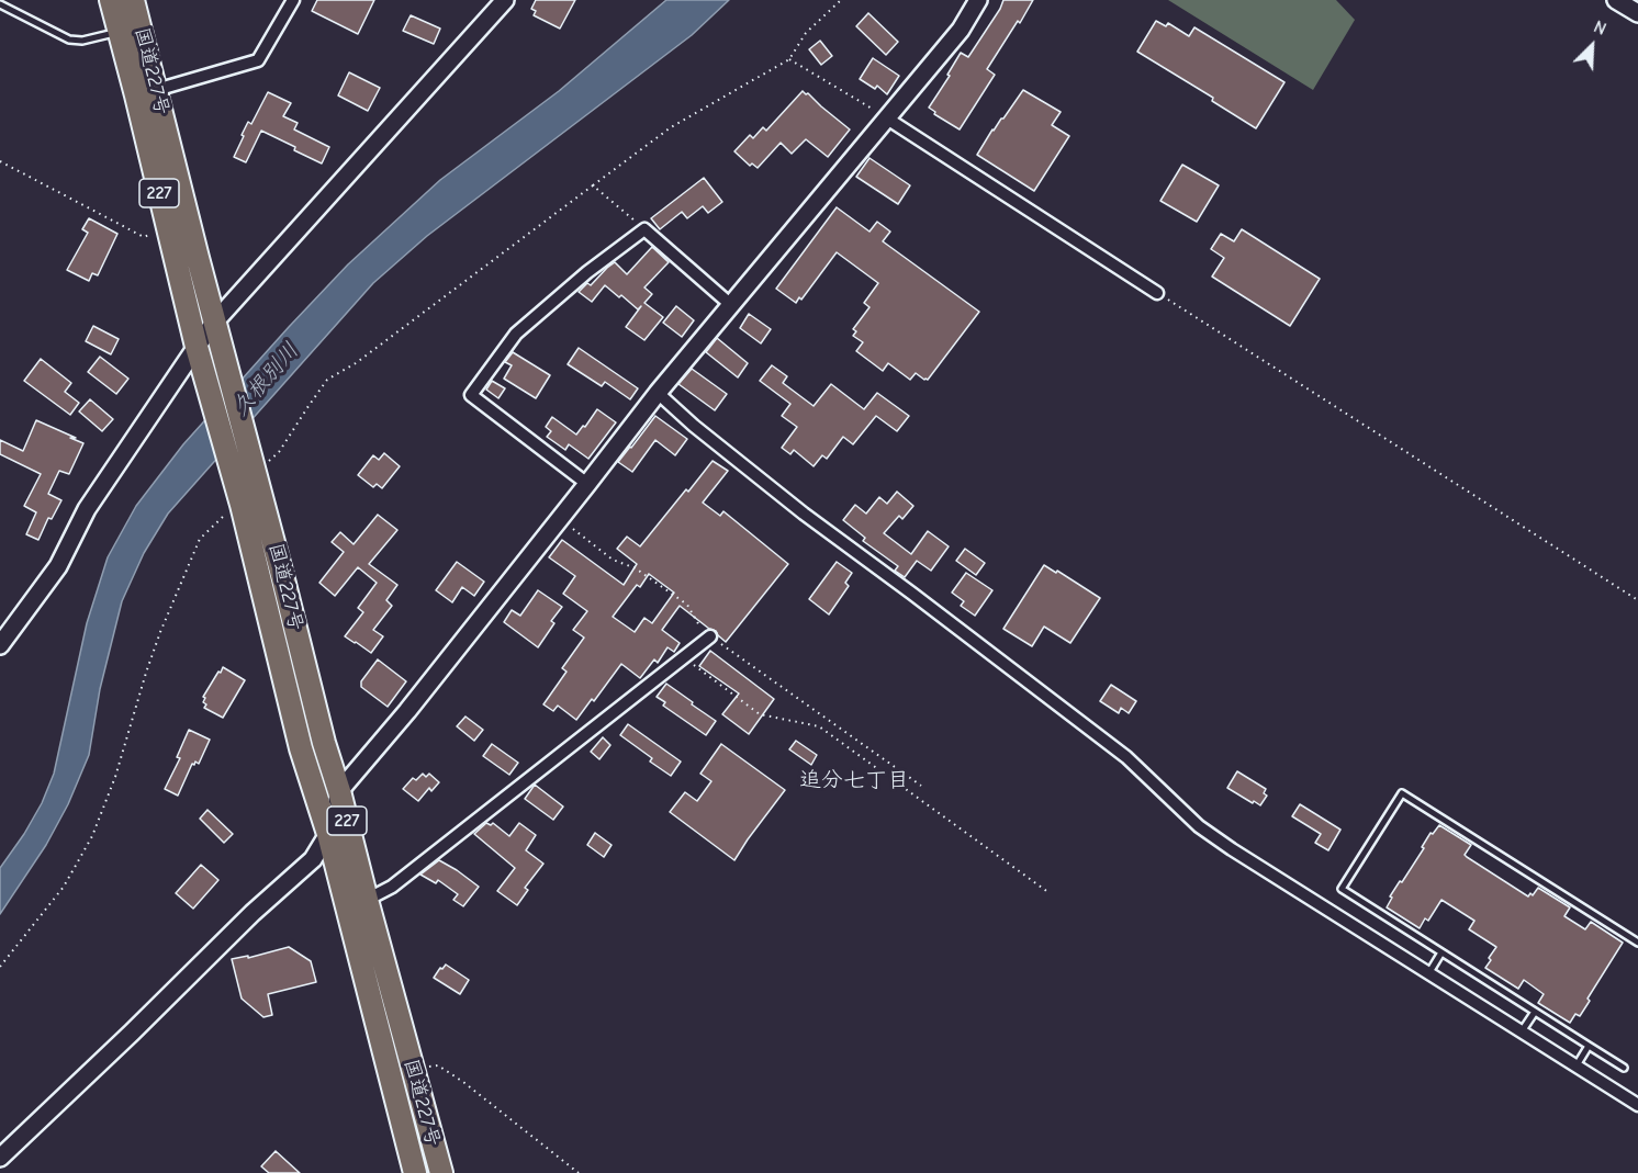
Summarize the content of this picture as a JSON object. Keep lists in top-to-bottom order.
{
  "streets": {
    "highway": ["国道227号", "227"]
  },
  "districts": ["追分七丁目"],
  "water": ["久根別川"],
  "north": "top right"
}
